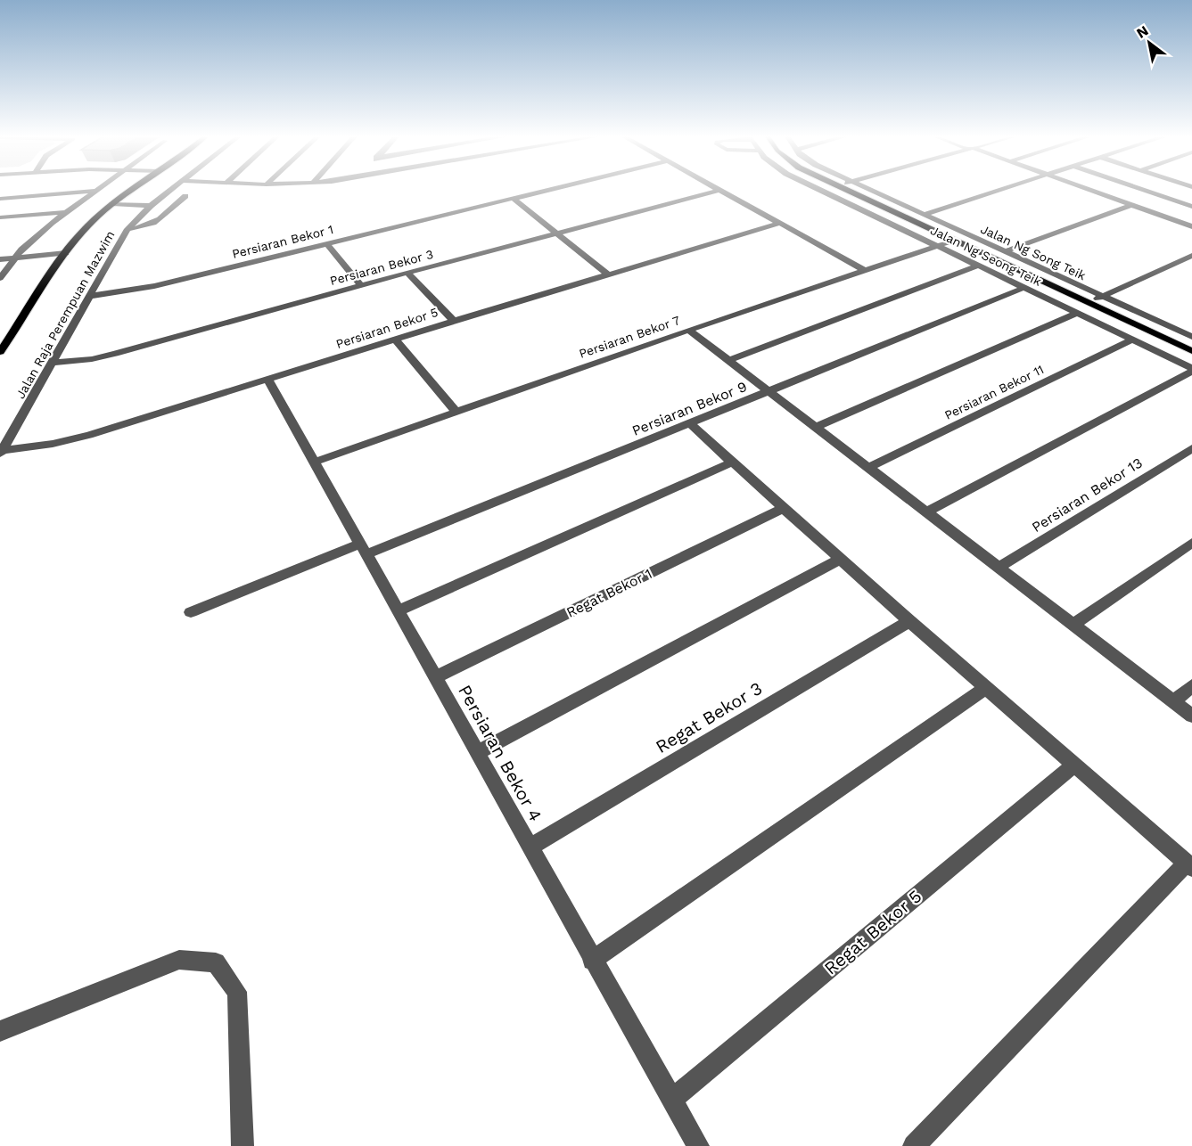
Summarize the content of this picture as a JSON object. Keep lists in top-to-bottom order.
{
  "streets": {
    "main road": ["Jalan Ng Seong Teik"],
    "street": [
      "Persiaran Bekor 1",
      "Jalan Ng Song Teik",
      "Persiaran Bekor 3",
      "Jalan Raja Perempuan Mazwim",
      "Persiaran Bekor 5",
      "Persiaran Bekor 7",
      "Persiaran Bekor 11",
      "Persiaran Bekor 9",
      "Persiaran Bekor 13",
      "Regat Bekor 1",
      "Regat Bekor 3",
      "Persiaran Bekor 4",
      "Regat Bekor 5"
    ]
  },
  "crossings": [
    ["Persiaran Bekor 1", "Jalan Raja Perempuan Mazwim"],
    ["Jalan Ng Seong Teik", "Persiaran Bekor 7"],
    ["Jalan Ng Seong Teik", "Persiaran Bekor 11"],
    ["Jalan Ng Seong Teik", "Persiaran Bekor 9"],
    ["Persiaran Bekor 3", "Jalan Raja Perempuan Mazwim"],
    ["Jalan Raja Perempuan Mazwim", "Persiaran Bekor 5"],
    ["Persiaran Bekor 5", "Persiaran Bekor 4"],
    ["Persiaran Bekor 7", "Persiaran Bekor 4"],
    ["Persiaran Bekor 9", "Persiaran Bekor 4"],
    ["Regat Bekor 1", "Persiaran Bekor 4"],
    ["Regat Bekor 3", "Persiaran Bekor 4"],
    ["Persiaran Bekor 4", "Regat Bekor 5"]
  ],
  "north": "top left"
}
